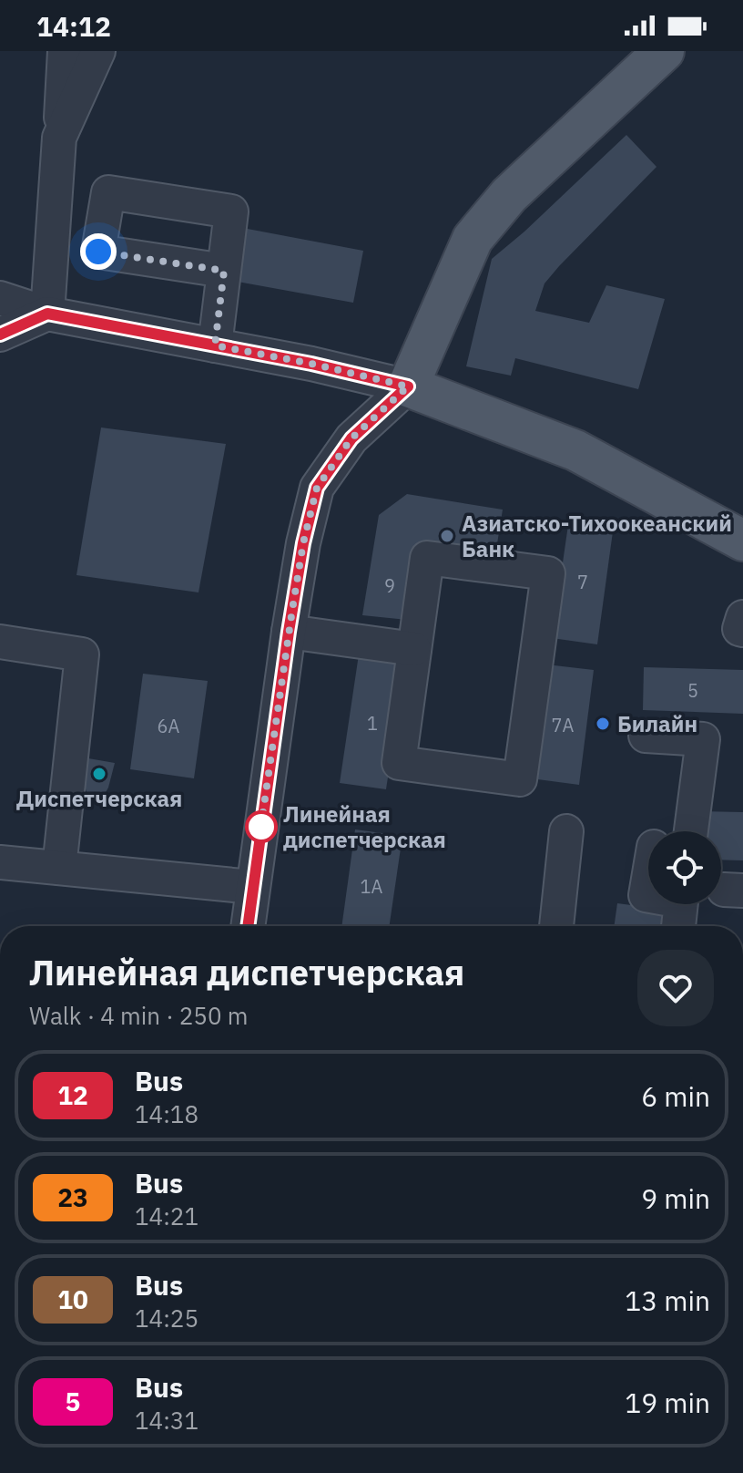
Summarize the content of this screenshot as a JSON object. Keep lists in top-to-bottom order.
{
  "places": [
    "Азиатско-Тихоокеанский Банк",
    "Билайн",
    "Диспетчерская",
    "Линейная диспетчерская"
  ],
  "lines": ["bus line 12"],
  "house_numbers": [
    "7",
    "9",
    "5",
    "1",
    "7А",
    "6А",
    "1А"
  ],
  "page": {
    "status": "14:12",
    "heading": ["Линейная диспетчерская", "Walk · 4 min · 250 m"],
    "list": [
      {
        "mark": "12",
        "name": "Bus",
        "note": "14:18",
        "value": "6 min"
      },
      {
        "mark": "23",
        "name": "Bus",
        "note": "14:21",
        "value": "9 min"
      },
      {
        "mark": "10",
        "name": "Bus",
        "note": "14:25",
        "value": "13 min"
      },
      {
        "mark": "5",
        "name": "Bus",
        "note": "14:31",
        "value": "19 min"
      }
    ]
  }
}
